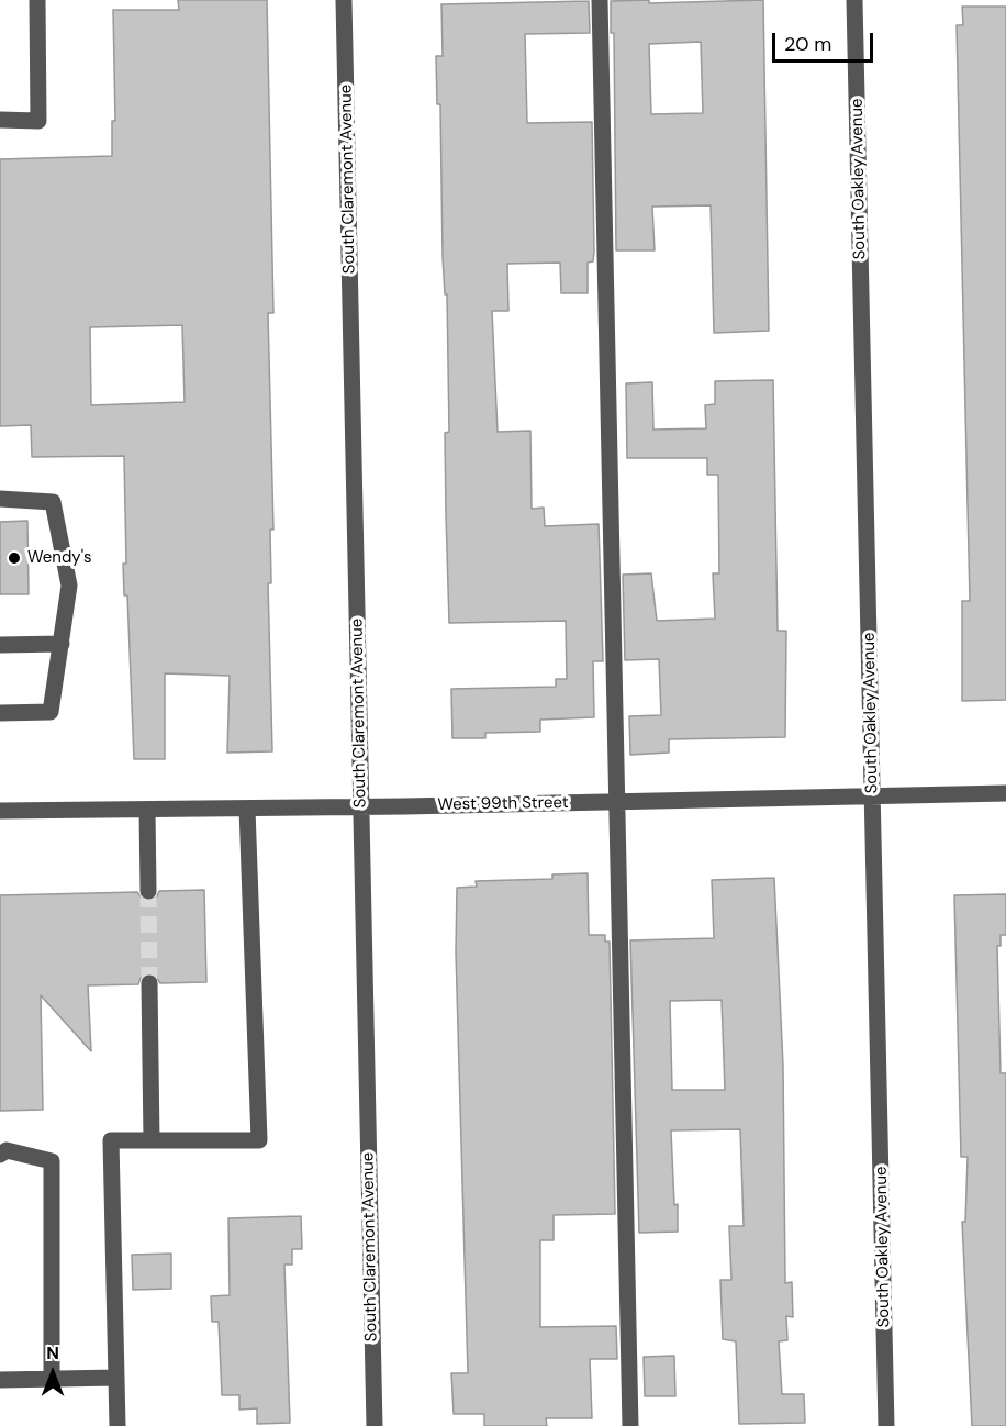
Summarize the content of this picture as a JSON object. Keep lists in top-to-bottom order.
{
  "streets": {
    "street": ["South Claremont Avenue", "South Oakley Avenue", "West 99th Street"]
  },
  "crossings": [
    ["South Claremont Avenue", "West 99th Street"],
    ["South Oakley Avenue", "West 99th Street"]
  ],
  "places": ["Wendy's"],
  "scale_bar": "20 m",
  "north": "top"
}
